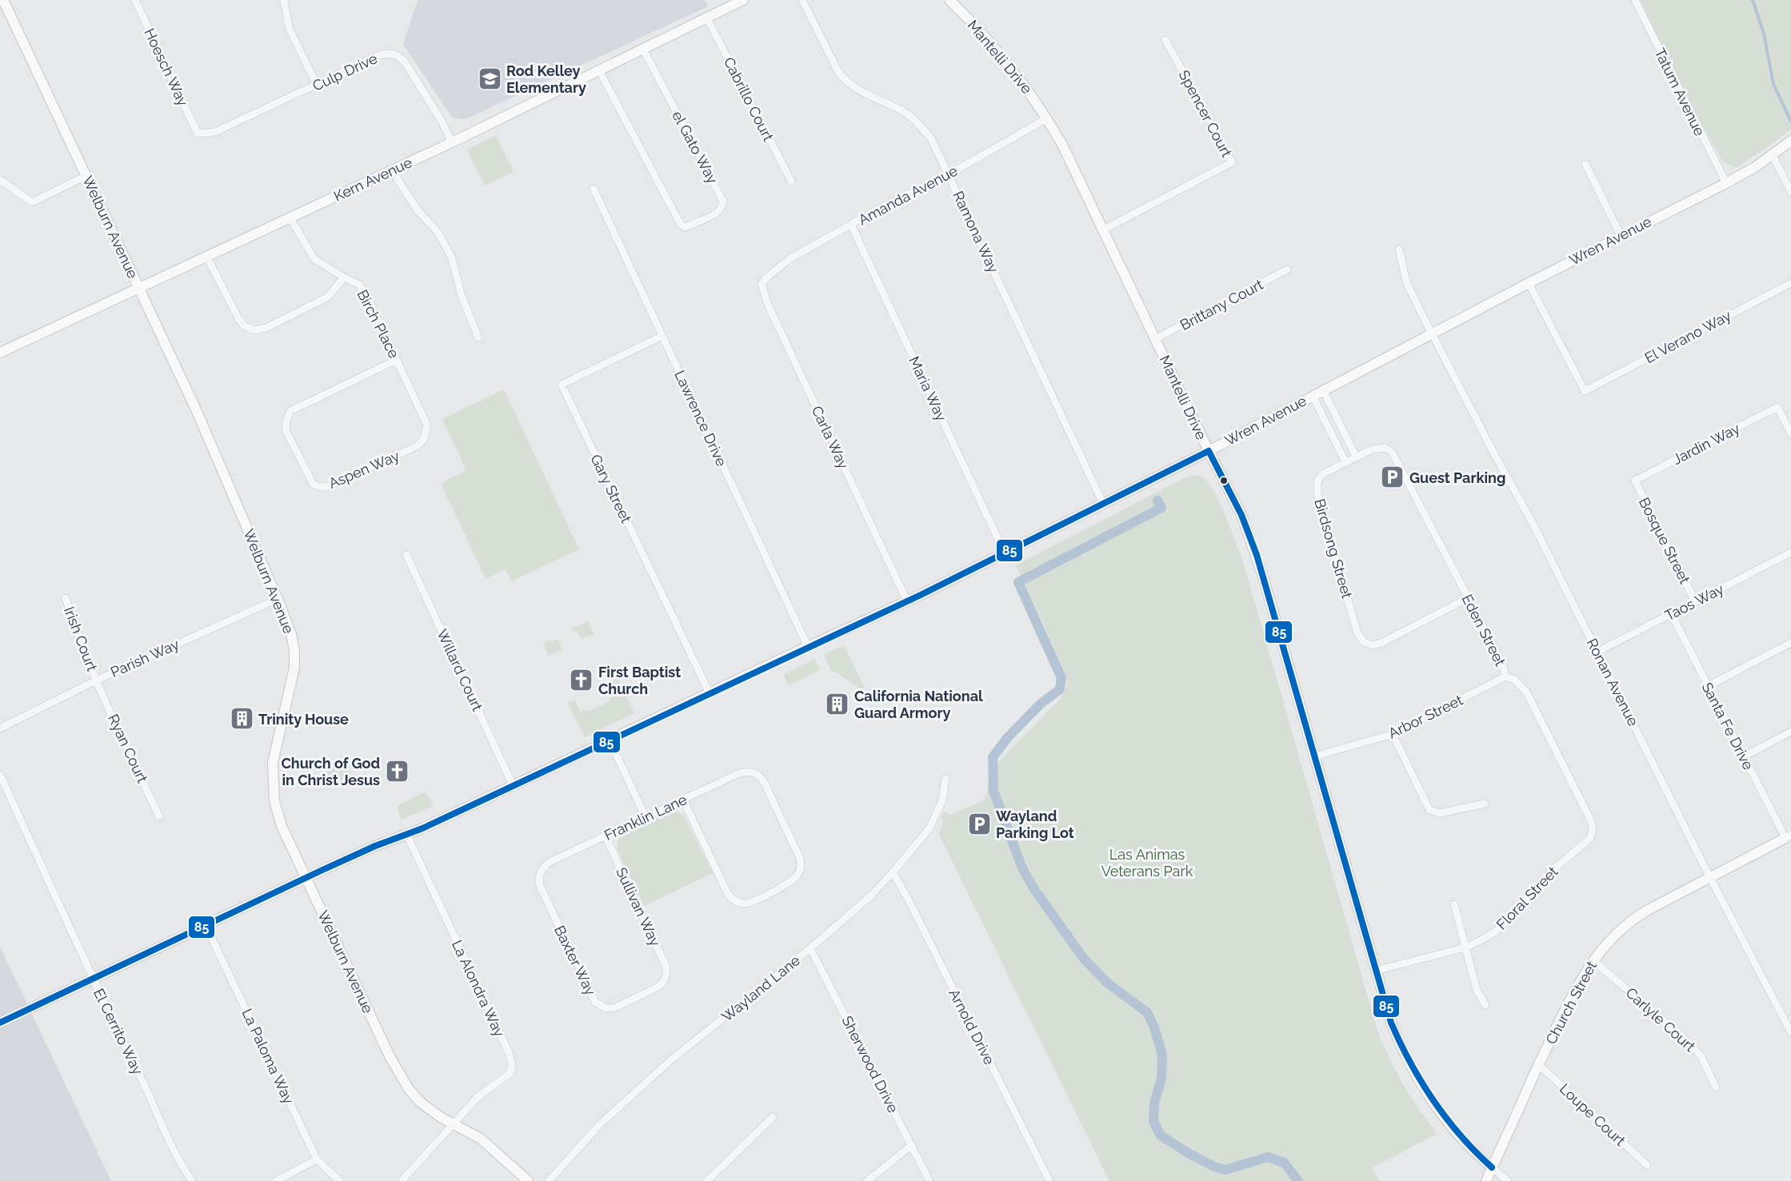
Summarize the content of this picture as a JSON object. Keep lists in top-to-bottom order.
{
  "streets": {
    "street": [
      "Mantelli Drive",
      "Hoesch Way",
      "Culp Drive",
      "Tatum Avenue",
      "Cabrillo Court",
      "Spencer Court",
      "el Gato Way",
      "Kern Avenue",
      "Amanda Avenue",
      "Welburn Avenue",
      "Ramona Way",
      "Wren Avenue",
      "Brittany Court",
      "Birch Place",
      "El Verano Way",
      "Maria Way",
      "Lawrence Drive",
      "Carla Way",
      "Jardin Way",
      "Aspen Way",
      "Gary Street",
      "Bosque Street",
      "Birdsong Street",
      "Taos Way",
      "Eden Street",
      "Irish Court",
      "Parish Way",
      "Willard Court",
      "Ronan Avenue",
      "Arbor Street",
      "Santa Fe Drive",
      "Ryan Court",
      "Franklin Lane",
      "Floral Street",
      "Sullivan Way",
      "Baxter Way",
      "La Alondra Way",
      "Wayland Lane",
      "Church Street",
      "Carlyle Court",
      "Arnold Drive",
      "El Cerrito Way",
      "La Paloma Way",
      "Sherwood Drive",
      "Loupe Court"
    ]
  },
  "crossings": [
    ["Mantelli Drive", "Spencer Court"],
    ["Mantelli Drive", "Amanda Avenue"],
    ["Mantelli Drive", "Wren Avenue"],
    ["Mantelli Drive", "Brittany Court"],
    ["Mantelli Drive", "Arbor Street"],
    ["Mantelli Drive", "Floral Street"],
    ["Mantelli Drive", "Church Street"],
    ["Hoesch Way", "Culp Drive"],
    ["Culp Drive", "Kern Avenue"],
    ["Tatum Avenue", "Wren Avenue"],
    ["Cabrillo Court", "Kern Avenue"],
    ["el Gato Way", "Kern Avenue"],
    ["Kern Avenue", "Welburn Avenue"],
    ["Kern Avenue", "Birch Place"],
    ["Amanda Avenue", "Ramona Way"],
    ["Amanda Avenue", "Maria Way"],
    ["Amanda Avenue", "Carla Way"],
    ["Welburn Avenue", "Wren Avenue"],
    ["Welburn Avenue", "Parish Way"],
    ["Welburn Avenue", "La Alondra Way"],
    ["Ramona Way", "Wren Avenue"],
    ["Wren Avenue", "El Verano Way"],
    ["Wren Avenue", "Maria Way"],
    ["Wren Avenue", "Lawrence Drive"],
    ["Wren Avenue", "Carla Way"],
    ["Wren Avenue", "Gary Street"],
    ["Wren Avenue", "Willard Court"],
    ["Wren Avenue", "Ronan Avenue"],
    ["Wren Avenue", "La Alondra Way"],
    ["Wren Avenue", "El Cerrito Way"],
    ["Wren Avenue", "La Paloma Way"],
    ["Birch Place", "Aspen Way"],
    ["Lawrence Drive", "Gary Street"],
    ["Jardin Way", "Bosque Street"],
    ["Bosque Street", "Taos Way"],
    ["Birdsong Street", "Eden Street"],
    ["Taos Way", "Ronan Avenue"],
    ["Taos Way", "Santa Fe Drive"],
    ["Eden Street", "Arbor Street"],
    ["Eden Street", "Floral Street"],
    ["Irish Court", "Parish Way"],
    ["Irish Court", "Ryan Court"],
    ["Parish Way", "Ryan Court"],
    ["Ronan Avenue", "Church Street"],
    ["Santa Fe Drive", "Church Street"],
    ["Franklin Lane", "Sullivan Way"],
    ["Franklin Lane", "Baxter Way"],
    ["Sullivan Way", "Baxter Way"],
    ["Wayland Lane", "Arnold Drive"],
    ["Wayland Lane", "Sherwood Drive"],
    ["Church Street", "Carlyle Court"],
    ["Church Street", "Loupe Court"]
  ],
  "parks": ["Las Animas Veterans Park"],
  "places": {
    "school or university": ["Rod Kelley Elementary"],
    "parking": ["Guest Parking", "Wayland Parking Lot"],
    "church": ["First Baptist Church", "Church of God in Christ Jesus"],
    "building": ["California National Guard Armory", "Trinity House"]
  },
  "lines": ["transit line 85"]
}
